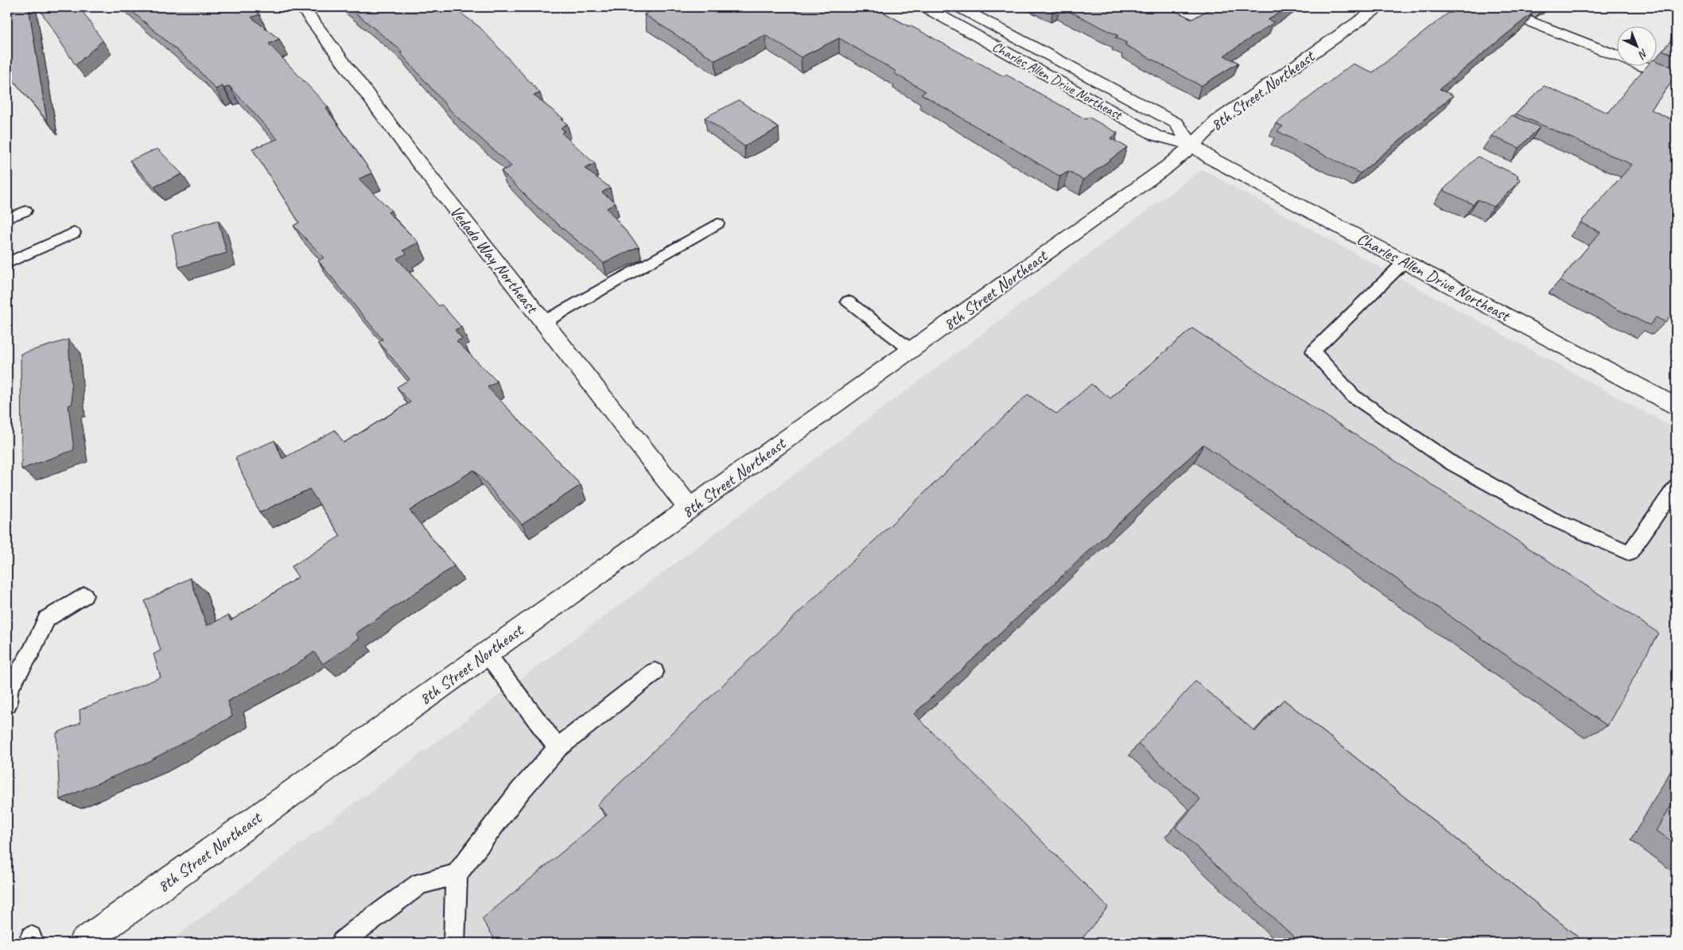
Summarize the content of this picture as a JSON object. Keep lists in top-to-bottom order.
{
  "streets": {
    "street": ["Charles Allen Drive Northeast", "8th Street Northeast", "Vedado Way Northeast"]
  },
  "crossings": [
    ["Charles Allen Drive Northeast", "8th Street Northeast"],
    ["8th Street Northeast", "Vedado Way Northeast"]
  ],
  "north": "bottom right"
}
